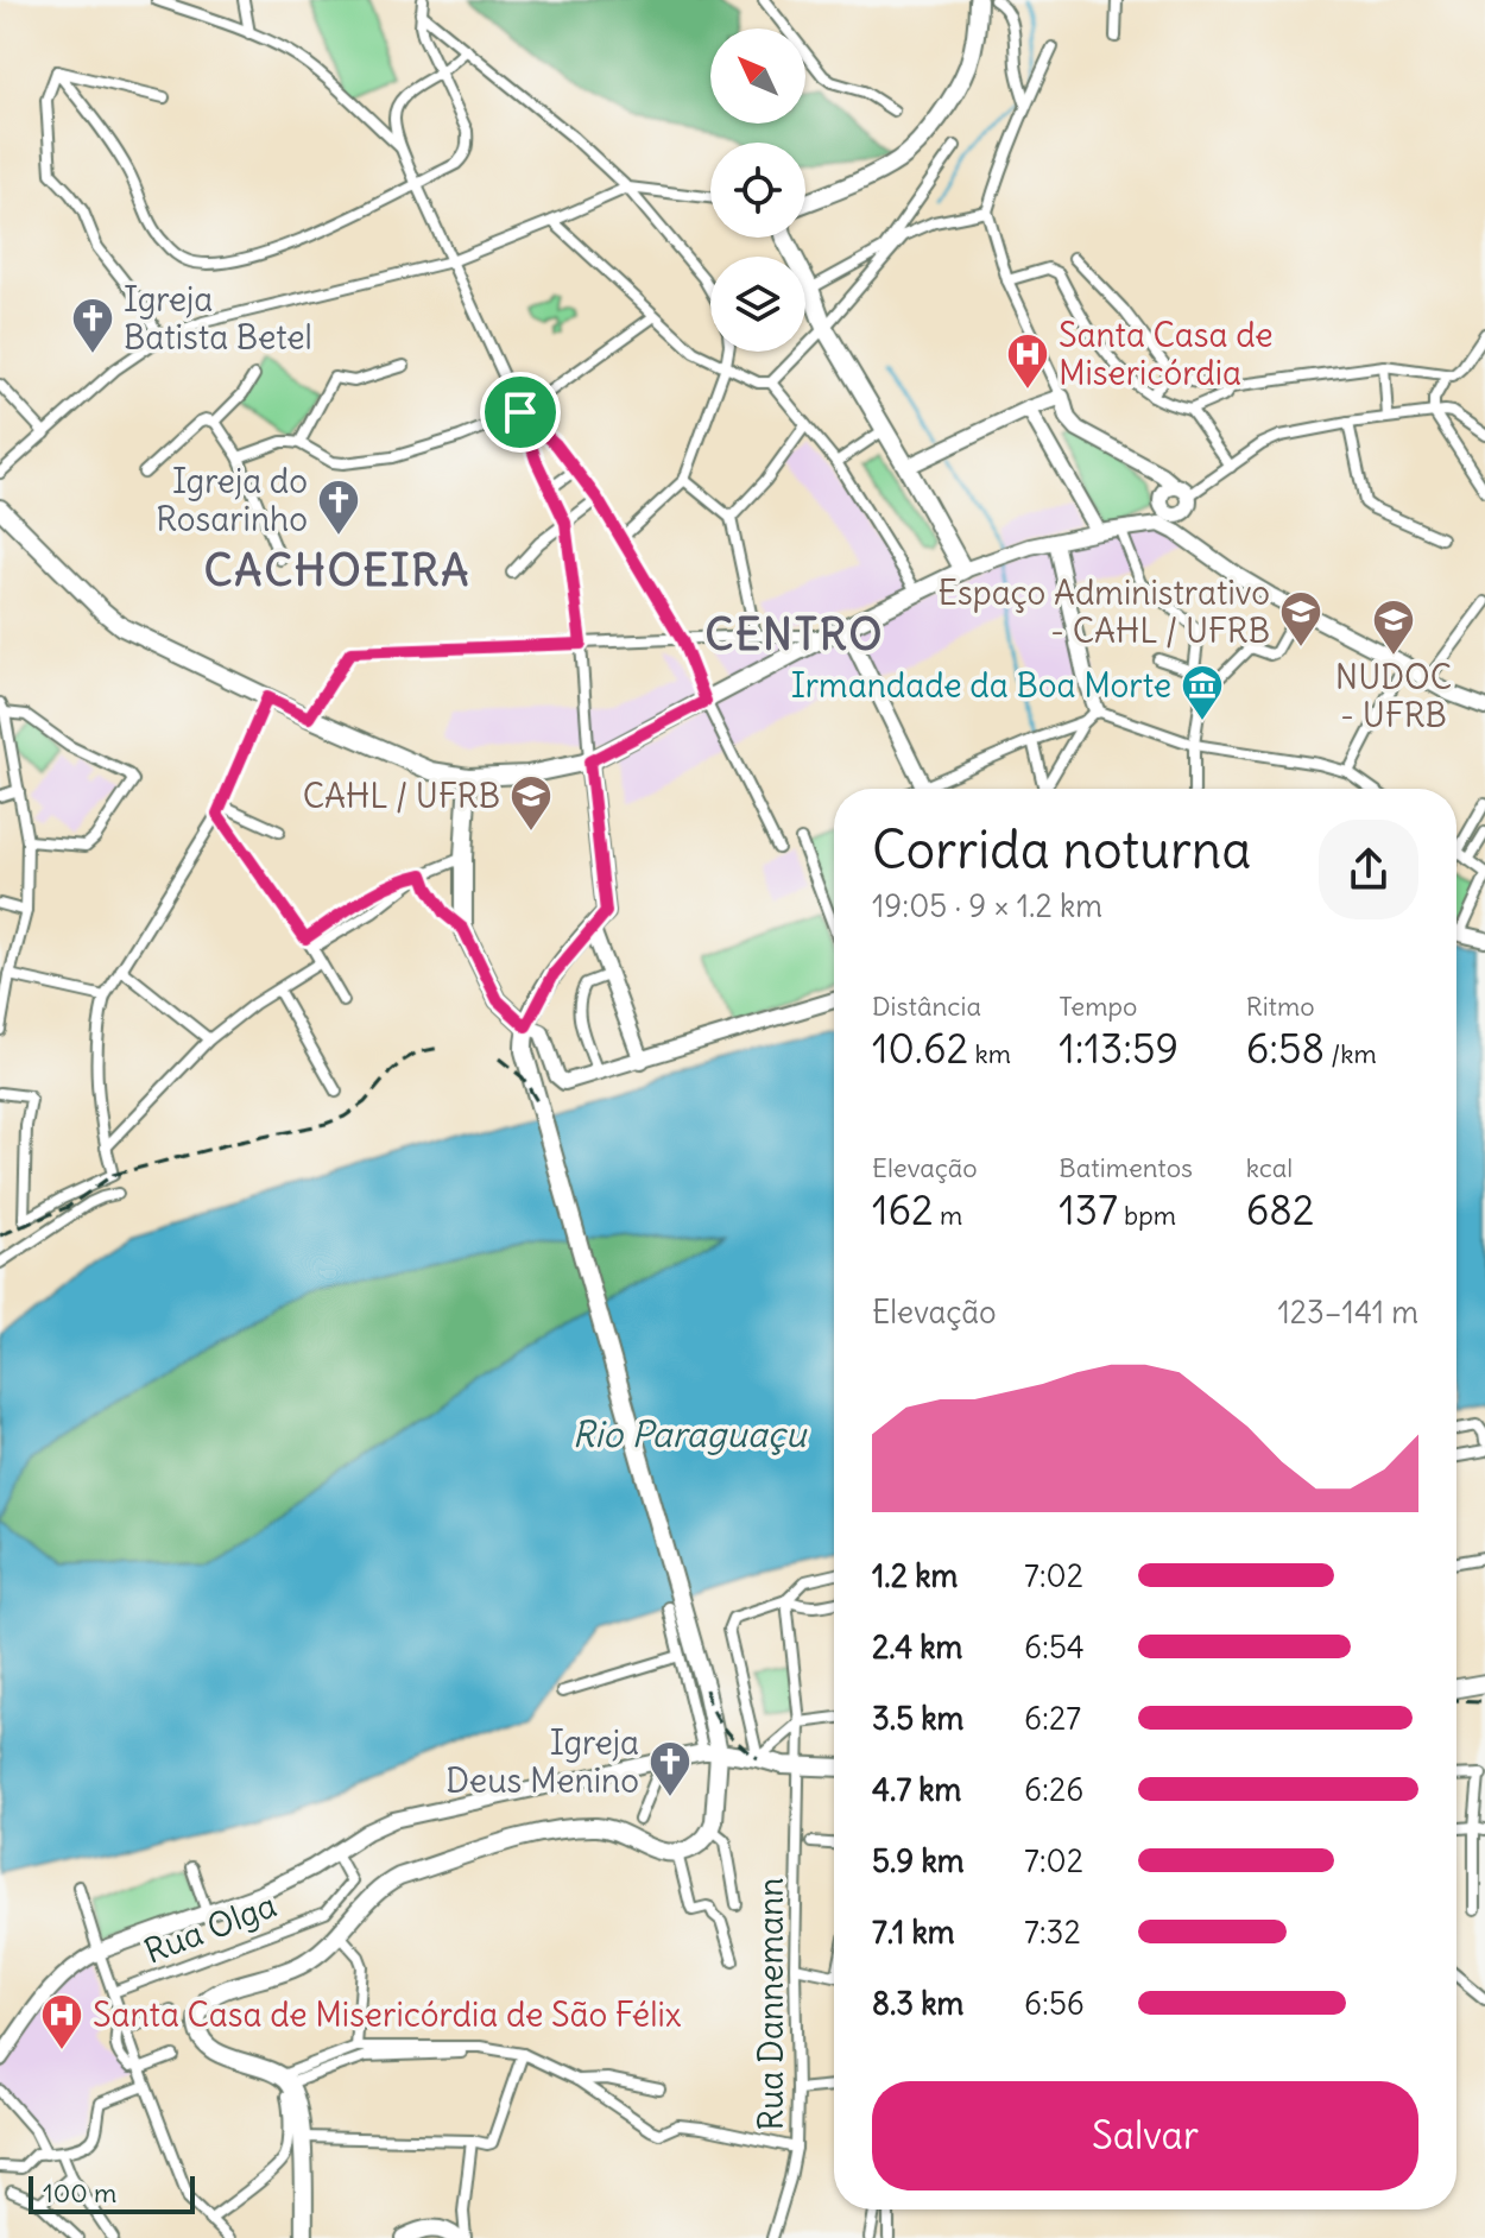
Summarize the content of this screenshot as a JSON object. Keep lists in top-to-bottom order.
{
  "streets": {
    "street": ["Rua Olga", "Rua Dannemann"]
  },
  "districts": ["CACHOEIRA", "CENTRO"],
  "water": ["Rio Paraguaçu"],
  "places": {
    "church": ["Igreja Batista Betel", "Igreja do Rosarinho", "Igreja Deus Menino"],
    "hospital": ["Santa Casa de Misericórdia", "Santa Casa de Misericórdia de São Félix"],
    "school or university": ["Espaço Administrativo - CAHL / UFRB", "NUDOC - UFRB", "CAHL / UFRB"],
    "museum": ["Irmandade da Boa Morte"]
  },
  "scale_bar": "100 m",
  "north": "top left",
  "page": {
    "heading": ["Corrida noturna", "19:05 · 9 × 1.2 km"],
    "stats": [
      ["Distância", "10.62 km"],
      ["Tempo", "1:13:59"],
      ["Ritmo", "6:58 /km"],
      ["Elevação", "162 m"],
      ["Batimentos", "137 bpm"],
      ["kcal", "682"]
    ],
    "chart": ["Elevação", "123–141 m"],
    "list": [
      {
        "name": "1.2 km",
        "note": "7:02"
      },
      {
        "name": "2.4 km",
        "note": "6:54"
      },
      {
        "name": "3.5 km",
        "note": "6:27"
      },
      {
        "name": "4.7 km",
        "note": "6:26"
      },
      {
        "name": "5.9 km",
        "note": "7:02"
      },
      {
        "name": "7.1 km",
        "note": "7:32"
      },
      {
        "name": "8.3 km",
        "note": "6:56"
      }
    ],
    "buttons": "Salvar",
    "scale": "100 m"
  }
}
